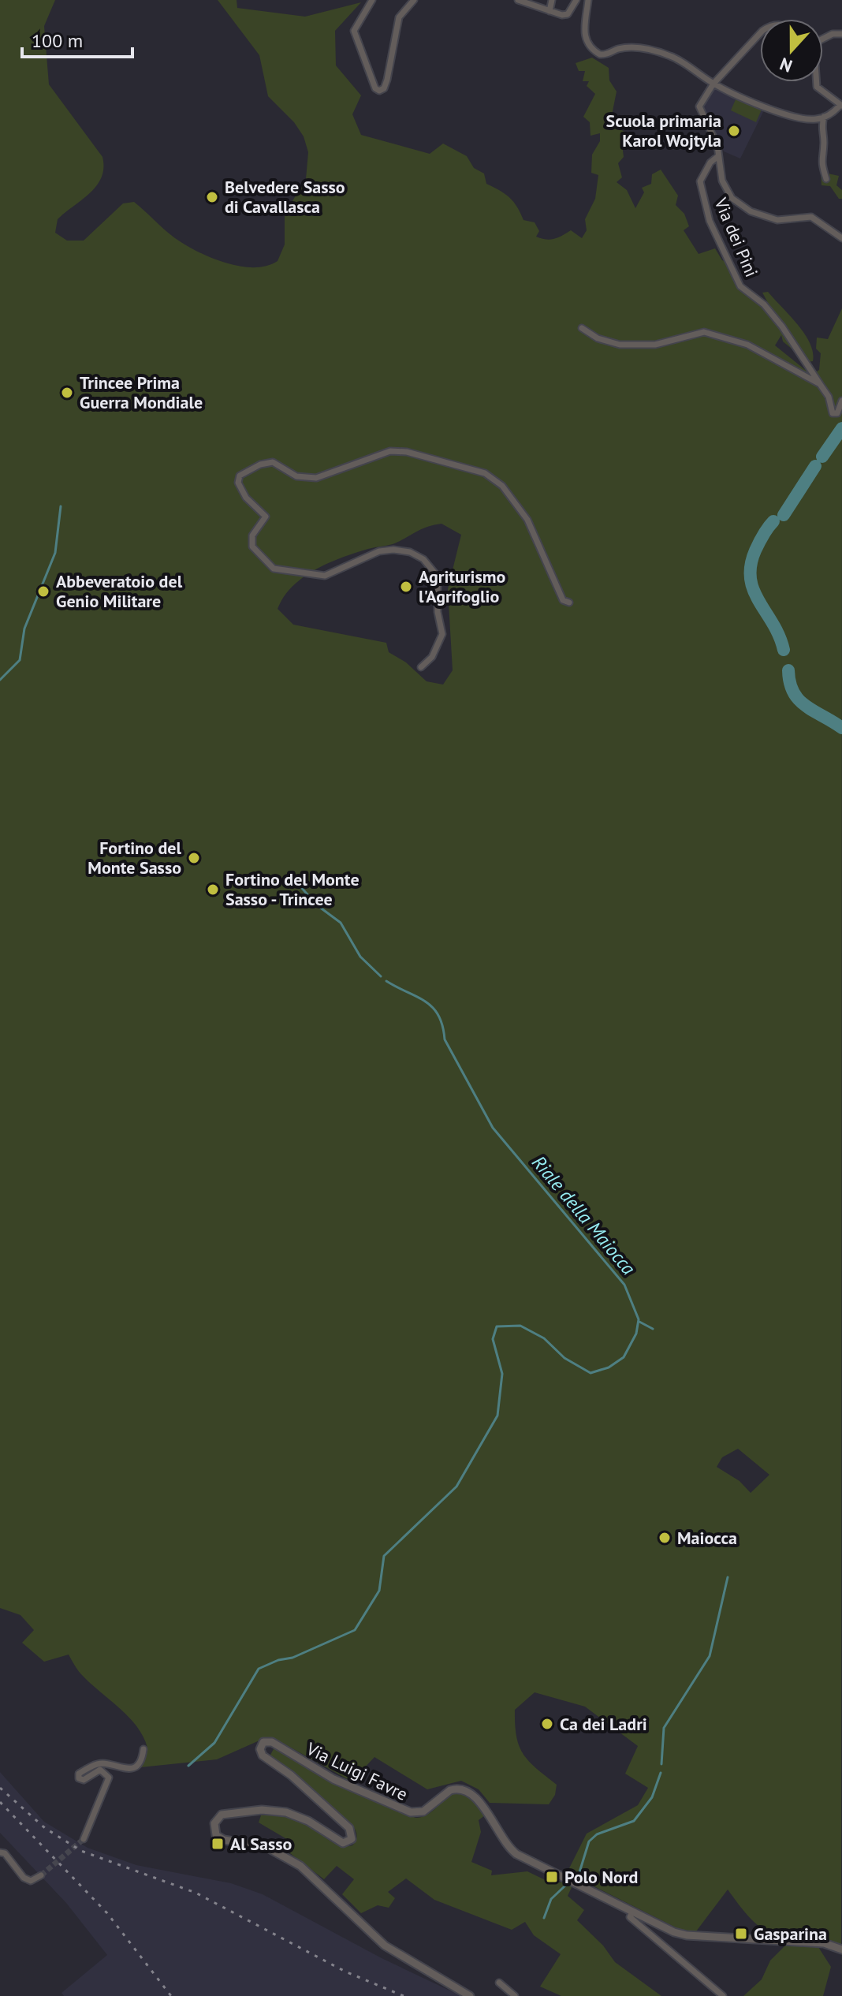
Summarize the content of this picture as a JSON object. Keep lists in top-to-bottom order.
{
  "streets": {
    "street": ["Via dei Pini", "Via Luigi Favre"]
  },
  "water": ["Riale della Maiocca"],
  "places": {
    "other": [
      "Scuola primaria Karol Wojtyla",
      "Belvedere Sasso di Cavallasca",
      "Trincee Prima Guerra Mondiale",
      "Agriturismo l'Agrifoglio",
      "Abbeveratoio del Genio Militare",
      "Fortino del Monte Sasso",
      "Fortino del Monte Sasso - Trincee",
      "Maiocca",
      "Ca dei Ladri"
    ],
    "transit": ["Al Sasso", "Polo Nord", "Gasparina"]
  },
  "scale_bar": "100 m",
  "north": "bottom"
}
